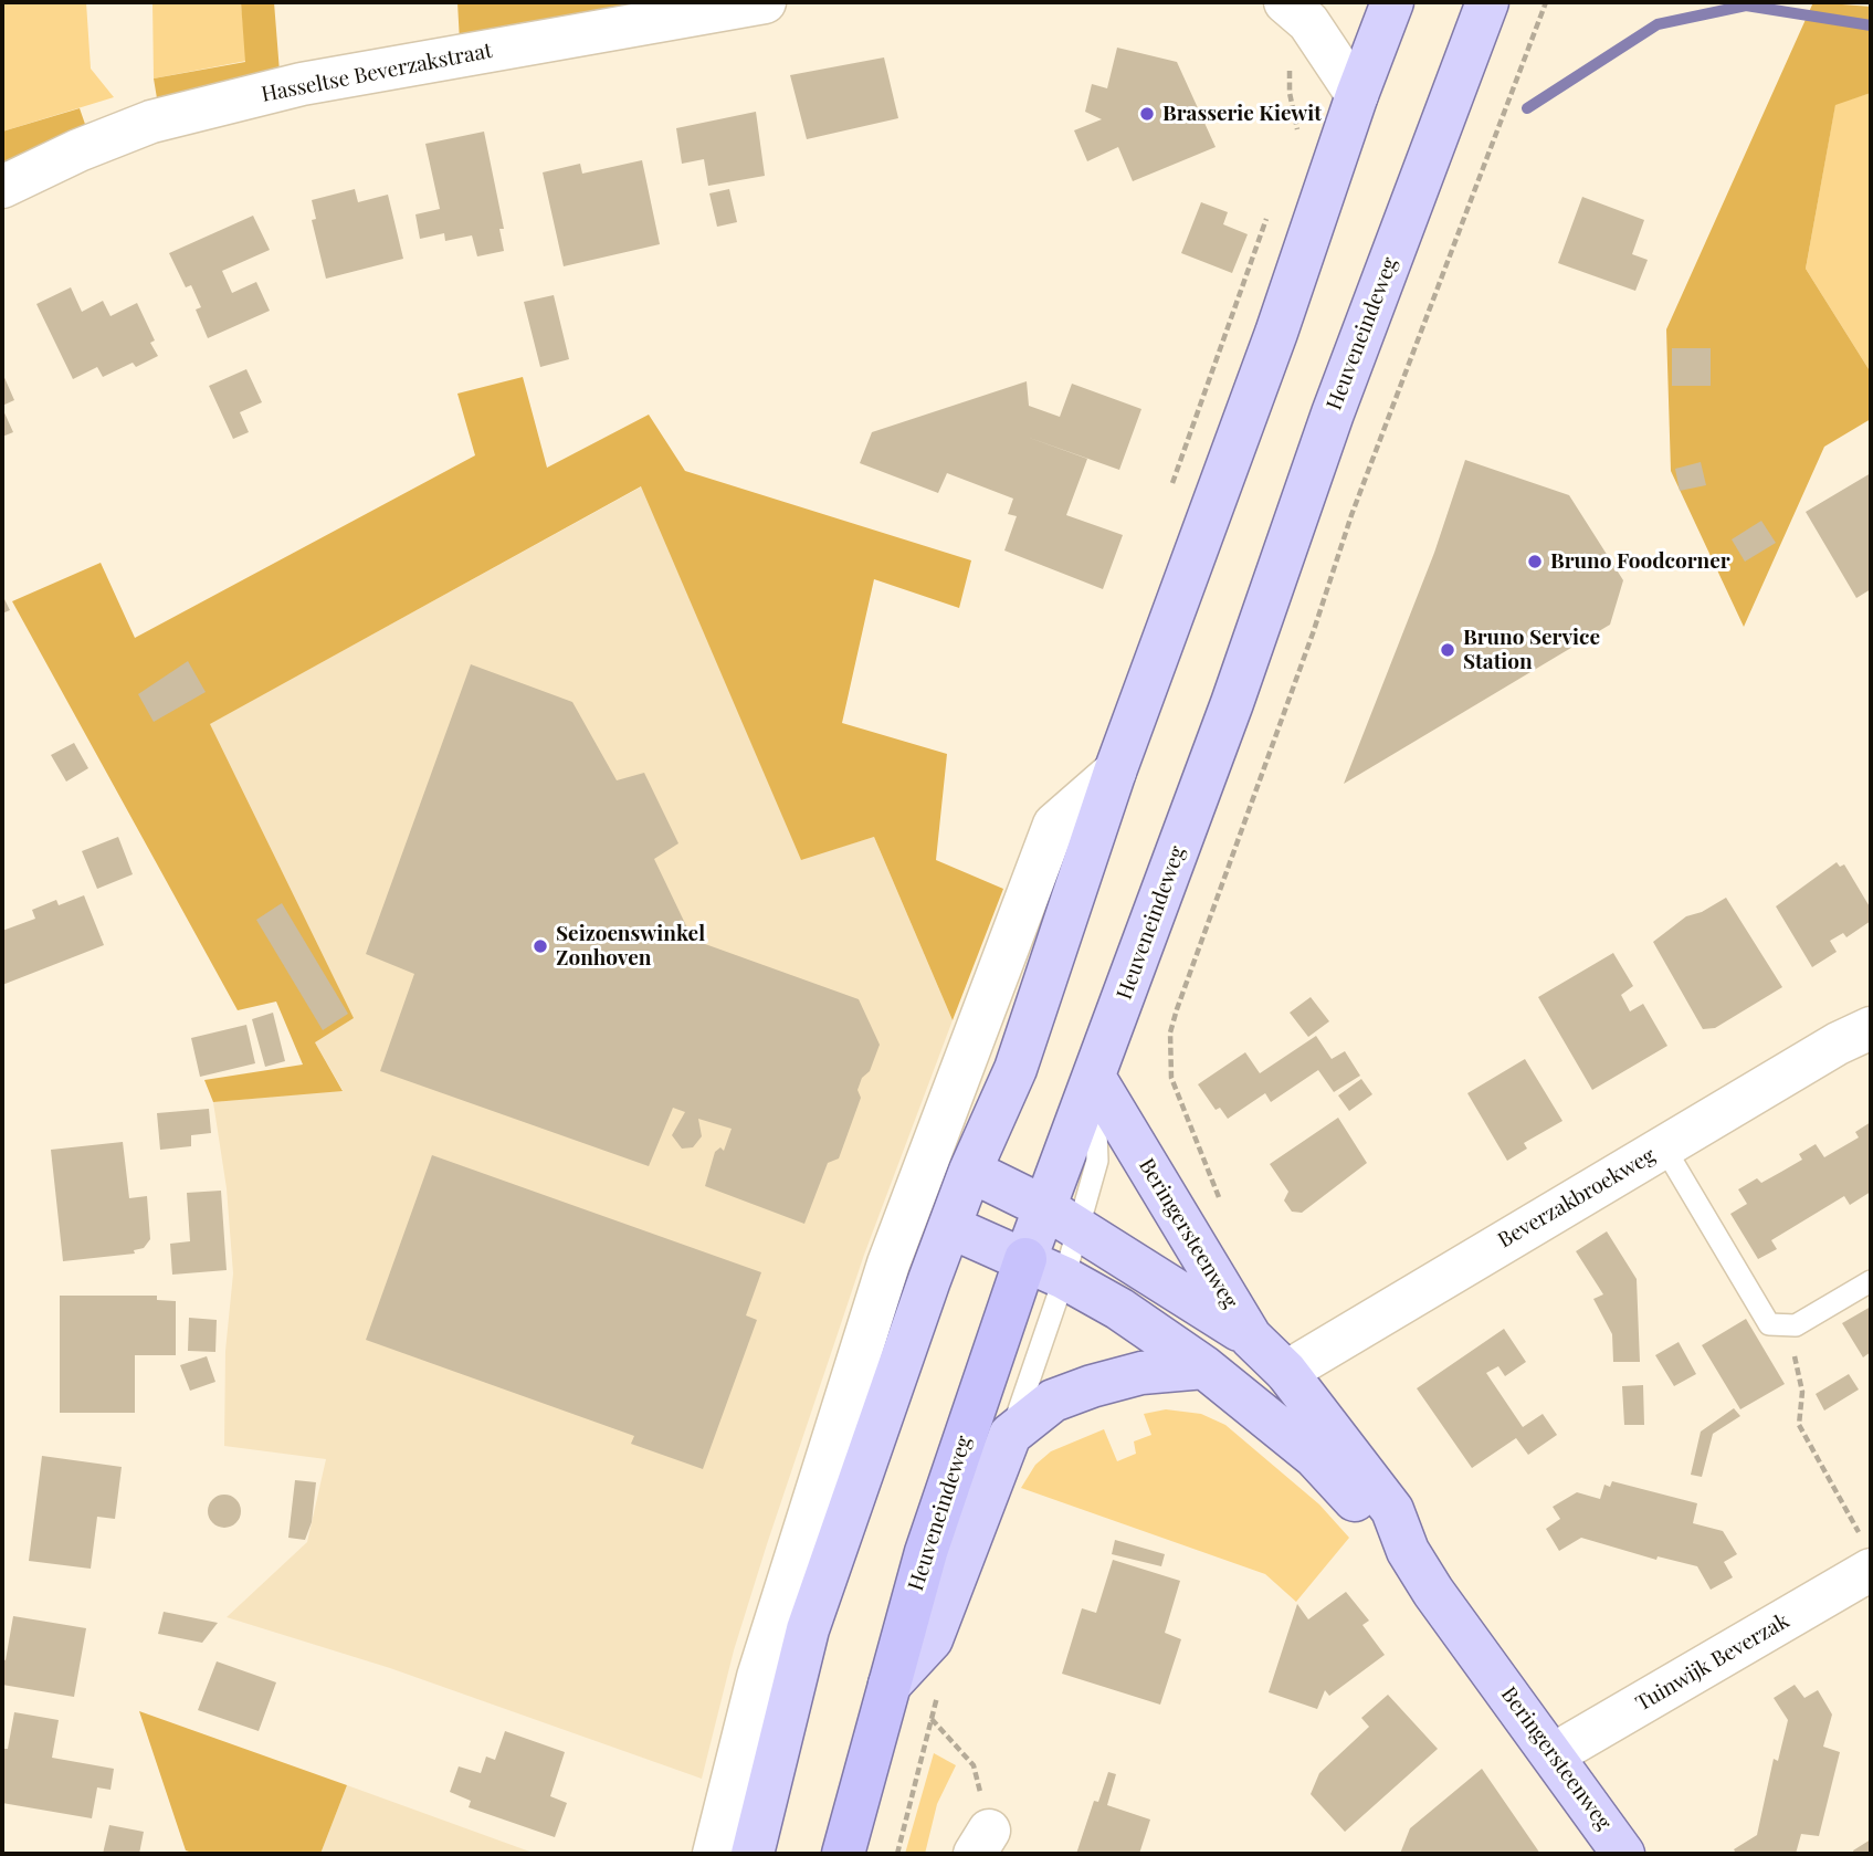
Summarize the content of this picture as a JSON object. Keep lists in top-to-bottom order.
{
  "streets": {
    "highway": ["Heuveneindeweg"],
    "main road": ["Beringersteenweg"],
    "street": ["Hasseltse Beverzakstraat", "Beverzakbroekweg", "Tuinwijk Beverzak"]
  },
  "crossings": [
    ["Heuveneindeweg", "Beringersteenweg"],
    ["Beverzakbroekweg", "Beringersteenweg"],
    ["Beringersteenweg", "Tuinwijk Beverzak"]
  ],
  "places": [
    "Brasserie Kiewit",
    "Bruno Foodcorner",
    "Bruno Service Station",
    "Seizoenswinkel Zonhoven"
  ]
}
